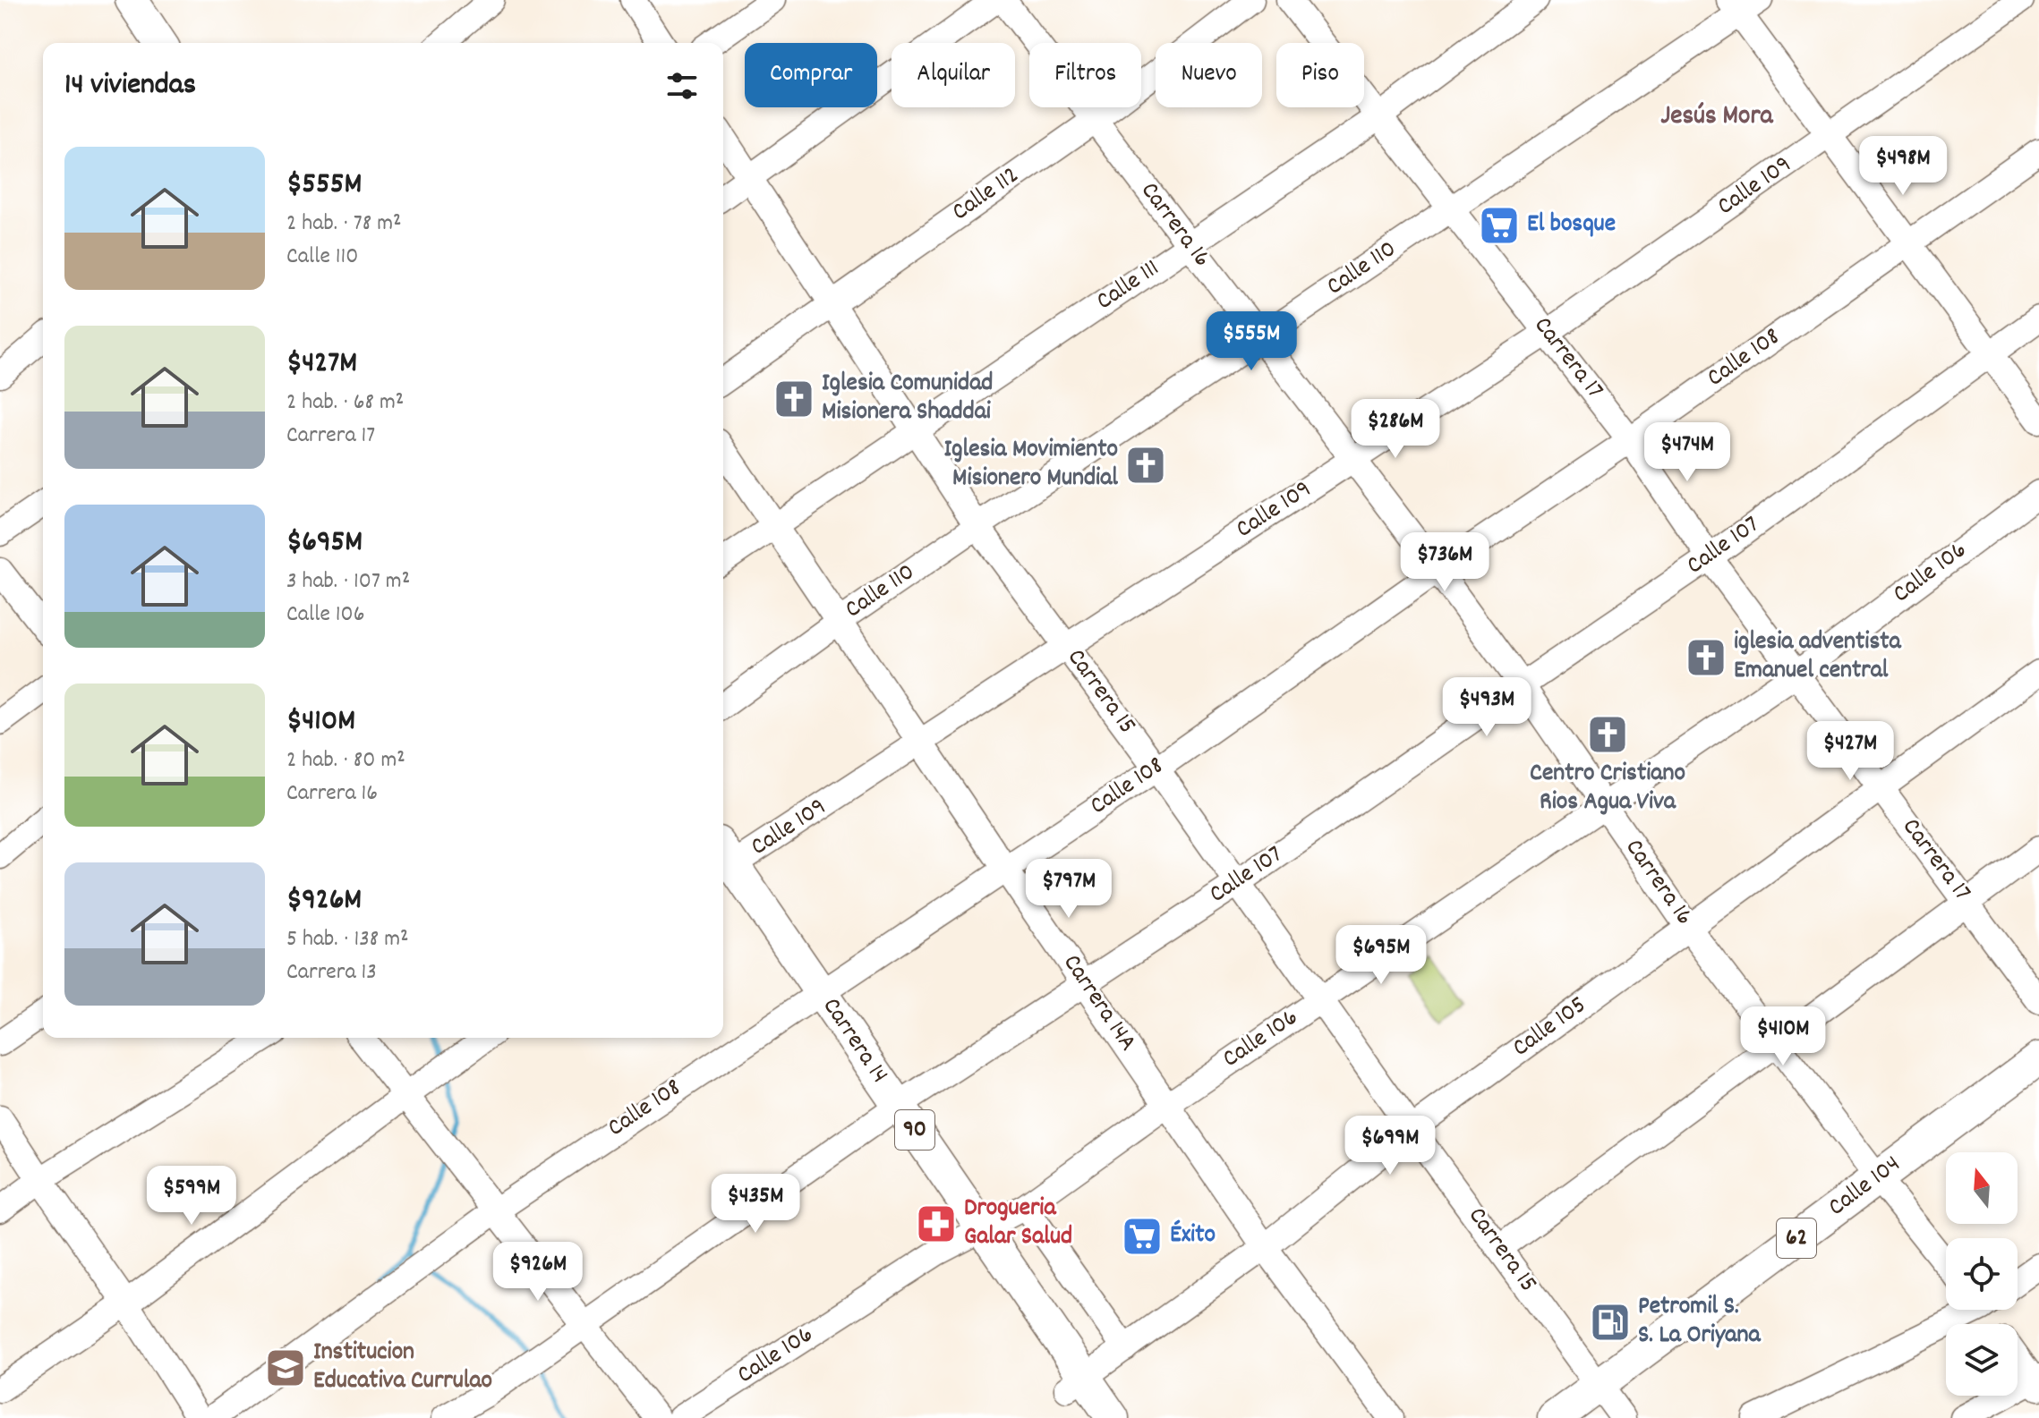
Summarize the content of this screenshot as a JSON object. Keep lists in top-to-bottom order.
{
  "streets": {
    "main road": [
      "Carrera 14",
      "90",
      "Calle 104",
      "62"
    ],
    "street": [
      "Calle 109",
      "Calle 112",
      "Carrera 16",
      "Calle 110",
      "Calle 111",
      "Carrera 17",
      "Calle 108",
      "Calle 107",
      "Calle 106",
      "Carrera 15",
      "Carrera 14A",
      "Calle 105"
    ]
  },
  "crossings": [
    ["Calle 109", "Carrera 16"],
    ["Calle 109", "Carrera 17"],
    ["Calle 109", "Carrera 15"],
    ["Calle 109", "Carrera 14A"],
    ["Calle 109", "Carrera 14"],
    ["Calle 112", "Carrera 16"],
    ["Calle 112", "Carrera 15"],
    ["Carrera 16", "Calle 110"],
    ["Carrera 16", "Calle 111"],
    ["Carrera 16", "Calle 108"],
    ["Carrera 16", "Calle 107"],
    ["Carrera 16", "Calle 106"],
    ["Carrera 16", "Calle 105"],
    ["Carrera 16", "Calle 104"],
    ["Calle 110", "Carrera 17"],
    ["Calle 110", "Carrera 15"],
    ["Calle 110", "Carrera 14A"],
    ["Calle 111", "Carrera 17"],
    ["Calle 111", "Carrera 15"],
    ["Calle 111", "Carrera 14A"],
    ["Carrera 17", "Calle 108"],
    ["Carrera 17", "Calle 107"],
    ["Carrera 17", "Calle 106"],
    ["Carrera 17", "Calle 105"],
    ["Calle 108", "Carrera 15"],
    ["Calle 108", "Carrera 14A"],
    ["Calle 108", "Carrera 14"],
    ["Calle 107", "Carrera 15"],
    ["Calle 107", "Carrera 14A"],
    ["Calle 107", "Carrera 14"],
    ["Calle 106", "Carrera 15"],
    ["Calle 106", "Carrera 14A"],
    ["Calle 106", "Carrera 14"],
    ["Carrera 15", "Calle 105"],
    ["Carrera 15", "Calle 104"],
    ["Carrera 14A", "Calle 105"],
    ["Calle 105", "Carrera 14"]
  ],
  "districts": ["Jesús Mora"],
  "places": {
    "supermarket": ["El bosque", "Éxito"],
    "church": [
      "Iglesia Comunidad Misionera Shaddai",
      "Iglesia Movimiento Misionero Mundial",
      "iglesia adventista Emanuel central",
      "Centro Cristiano Rios Agua Viva"
    ],
    "pharmacy": ["Drogueria Galar Salud"],
    "fuel station": ["Petromil S. S. La Oriyana"],
    "school or university": ["Institucion Educativa Currulao"]
  },
  "north": "top",
  "page": {
    "chip": [
      "Comprar",
      "Alquilar",
      "Filtros",
      "Nuevo",
      "Piso"
    ],
    "heading": "14 viviendas",
    "list": [
      {
        "name": "$555M",
        "note": "2 hab. · 78 m² · Calle 110"
      },
      {
        "name": "$427M",
        "note": "2 hab. · 68 m² · Carrera 17"
      },
      {
        "name": "$695M",
        "note": "3 hab. · 107 m² · Calle 106"
      },
      {
        "name": "$410M",
        "note": "2 hab. · 80 m² · Carrera 16"
      },
      {
        "name": "$926M",
        "note": "5 hab. · 138 m² · Carrera 13"
      }
    ],
    "price": [
      "$498M",
      "$555M",
      "$286M",
      "$474M",
      "$736M",
      "$493M",
      "$427M",
      "$797M",
      "$695M",
      "$410M",
      "$699M",
      "$599M",
      "$435M",
      "$926M"
    ]
  }
}
